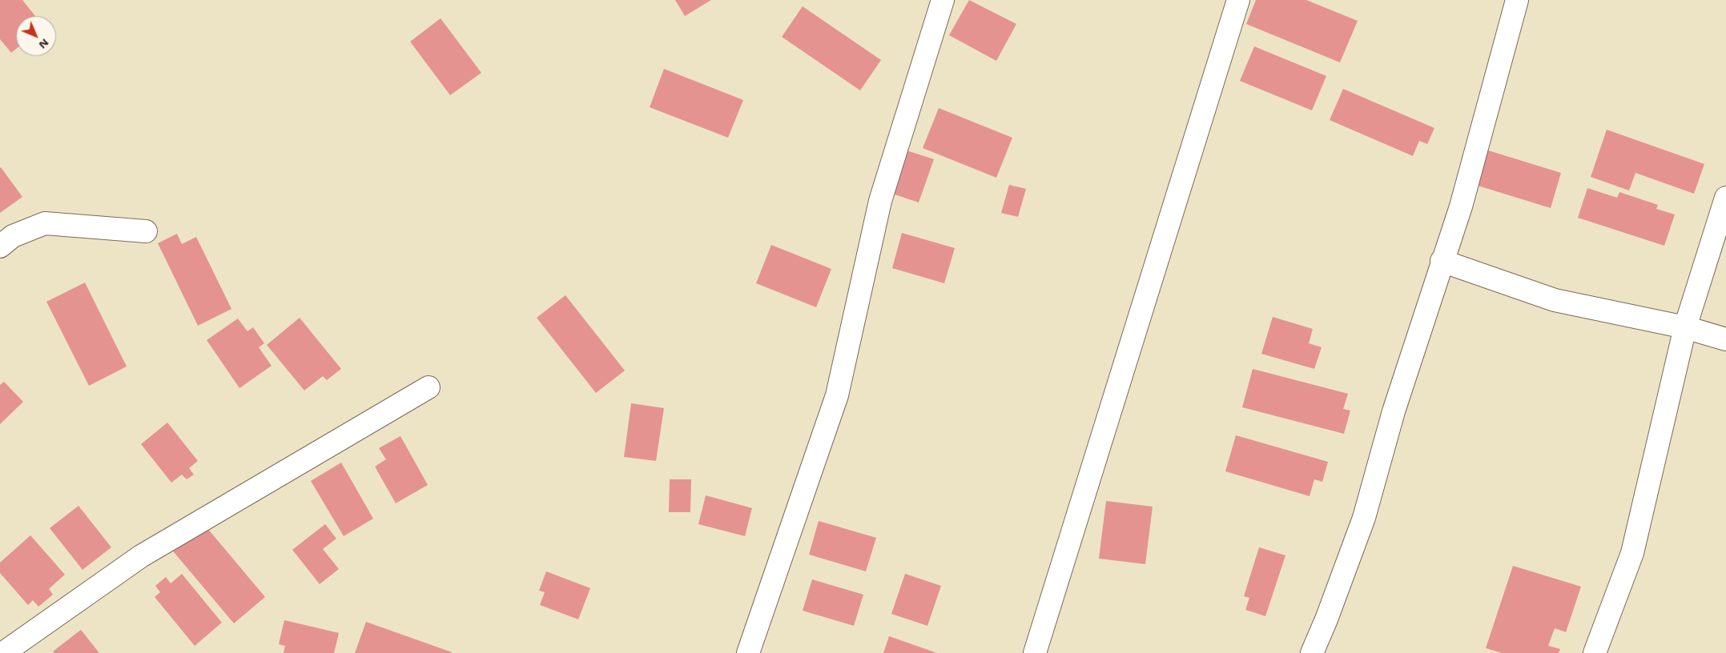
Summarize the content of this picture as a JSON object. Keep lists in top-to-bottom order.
{
  "north": "bottom right"
}
